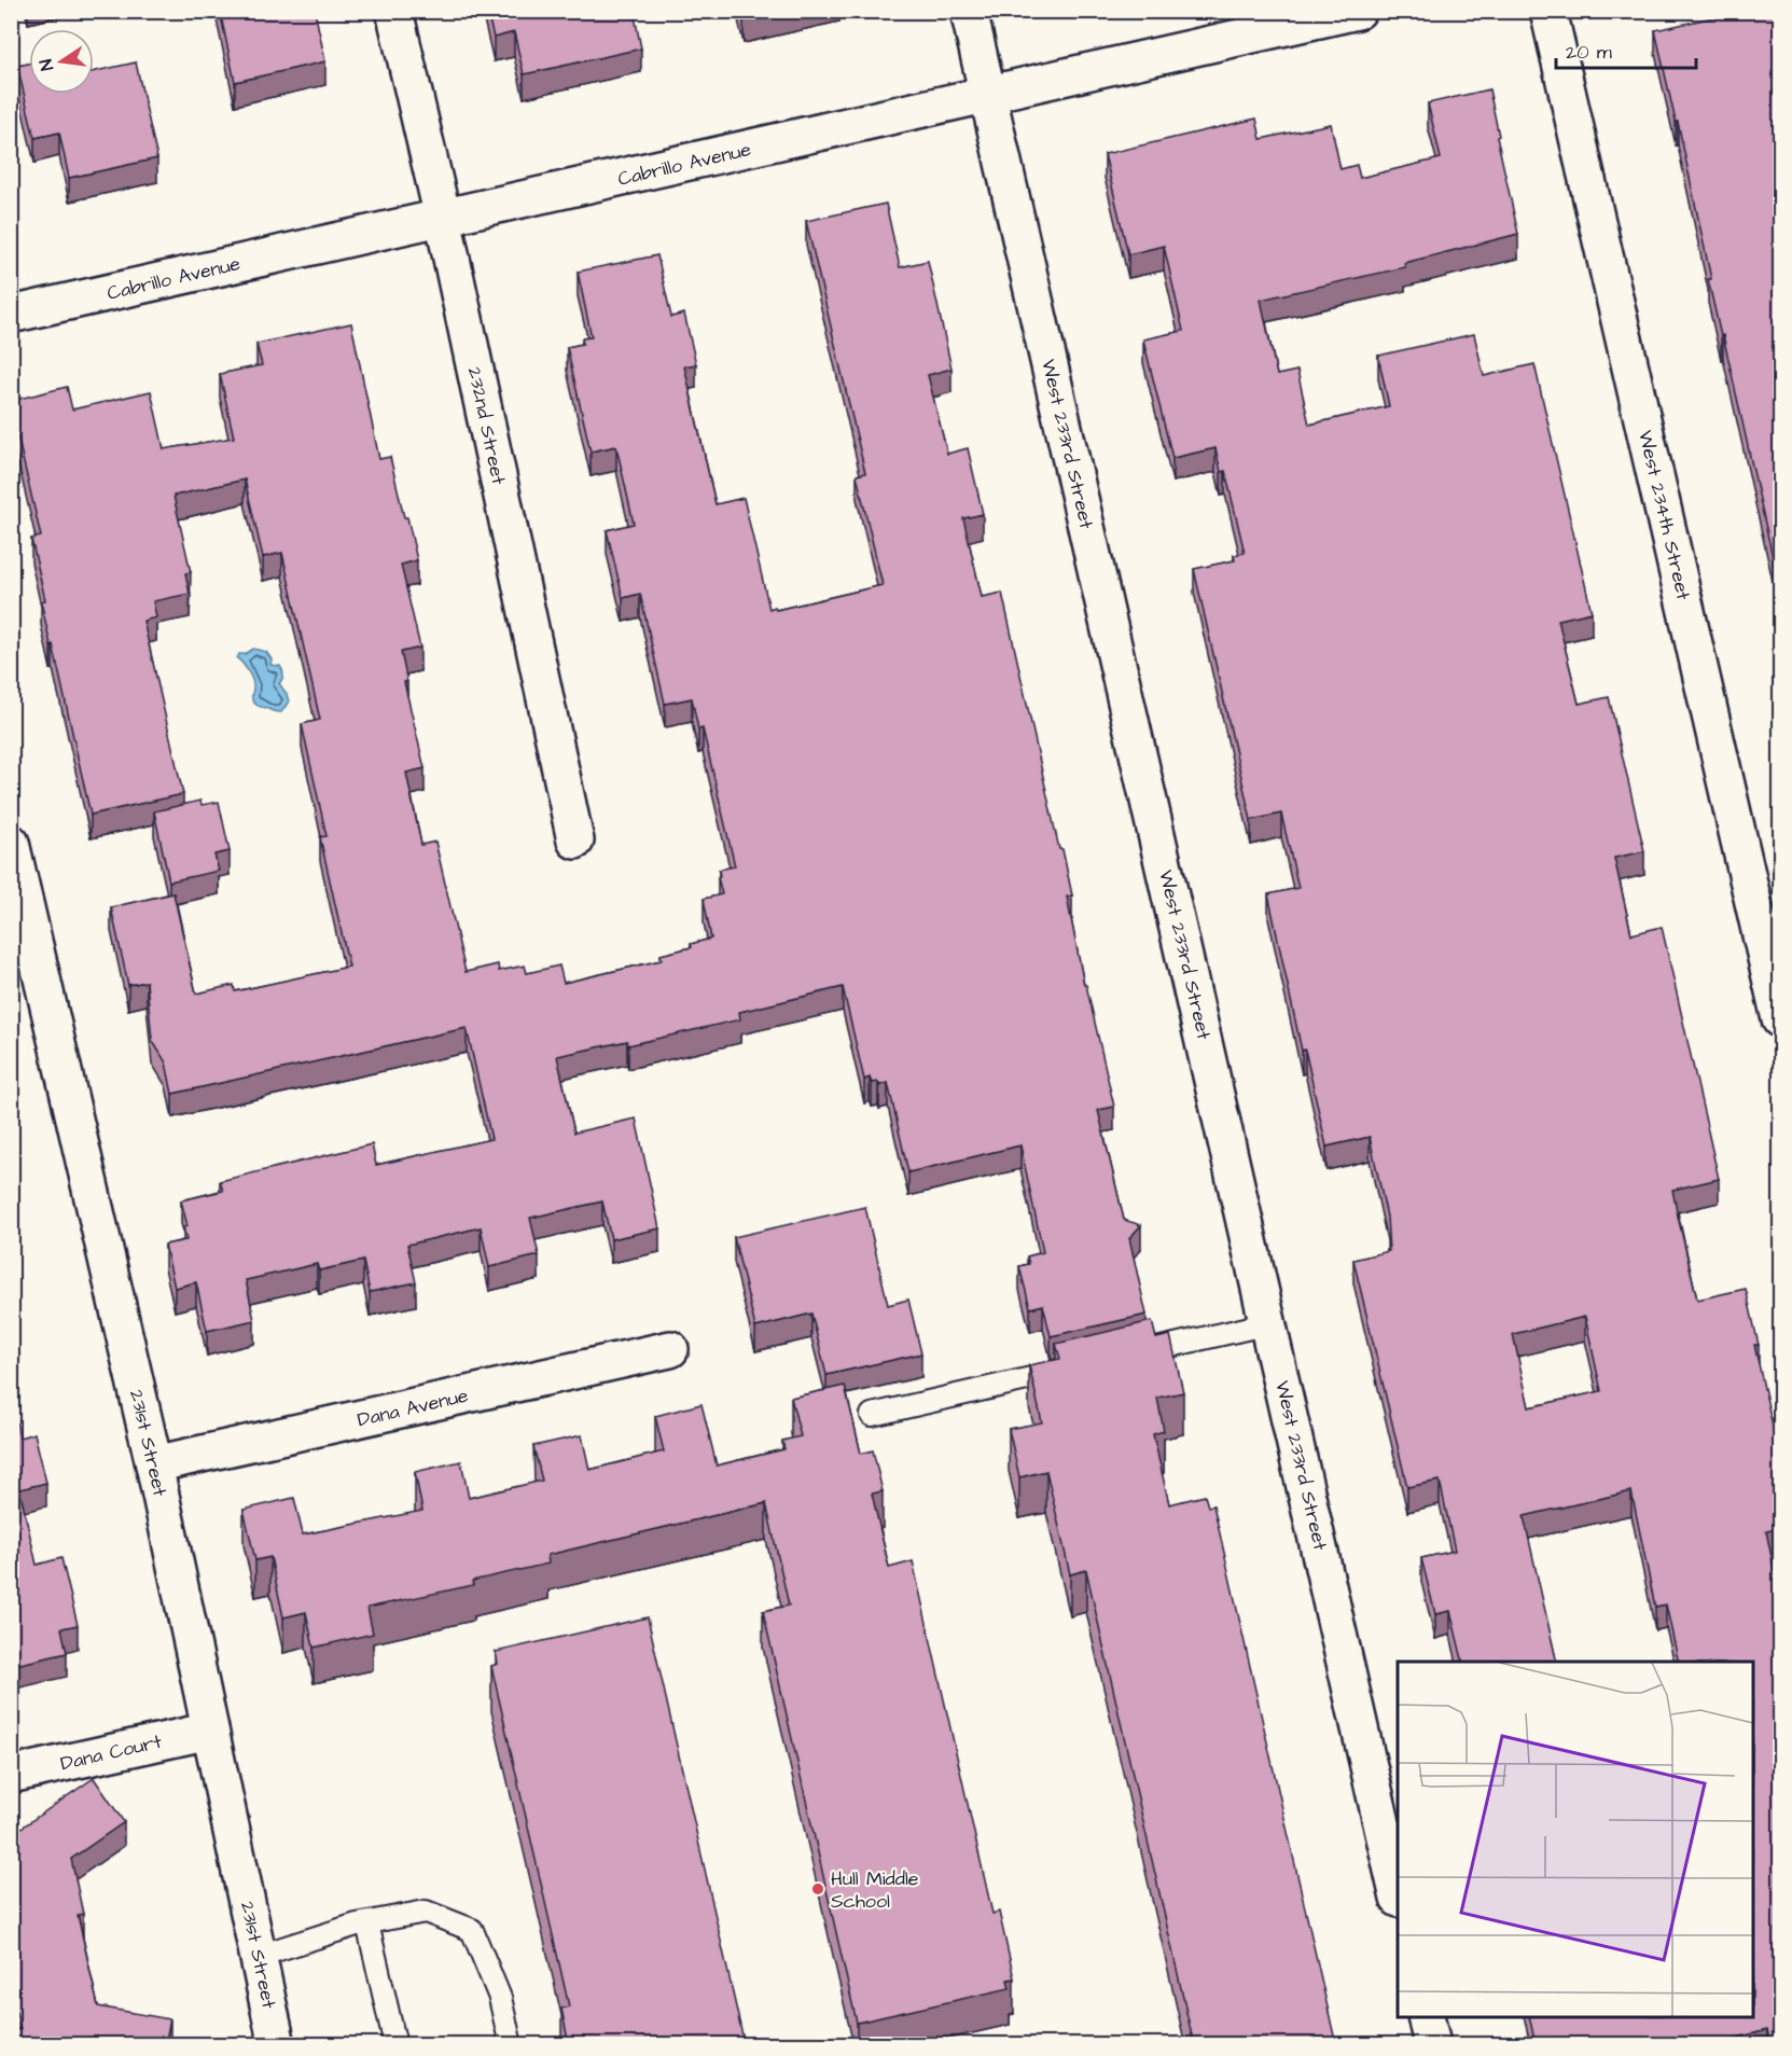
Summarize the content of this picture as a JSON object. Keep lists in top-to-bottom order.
{
  "streets": {
    "street": [
      "Cabrillo Avenue",
      "232nd Street",
      "West 233rd Street",
      "West 234th Street",
      "Dana Avenue",
      "231st Street",
      "Dana Court"
    ]
  },
  "crossings": [
    ["Cabrillo Avenue", "232nd Street"],
    ["Cabrillo Avenue", "West 233rd Street"],
    ["Dana Avenue", "231st Street"],
    ["231st Street", "Dana Court"]
  ],
  "places": ["Hull Middle School"],
  "scale_bar": "20 m",
  "north": "left"
}
